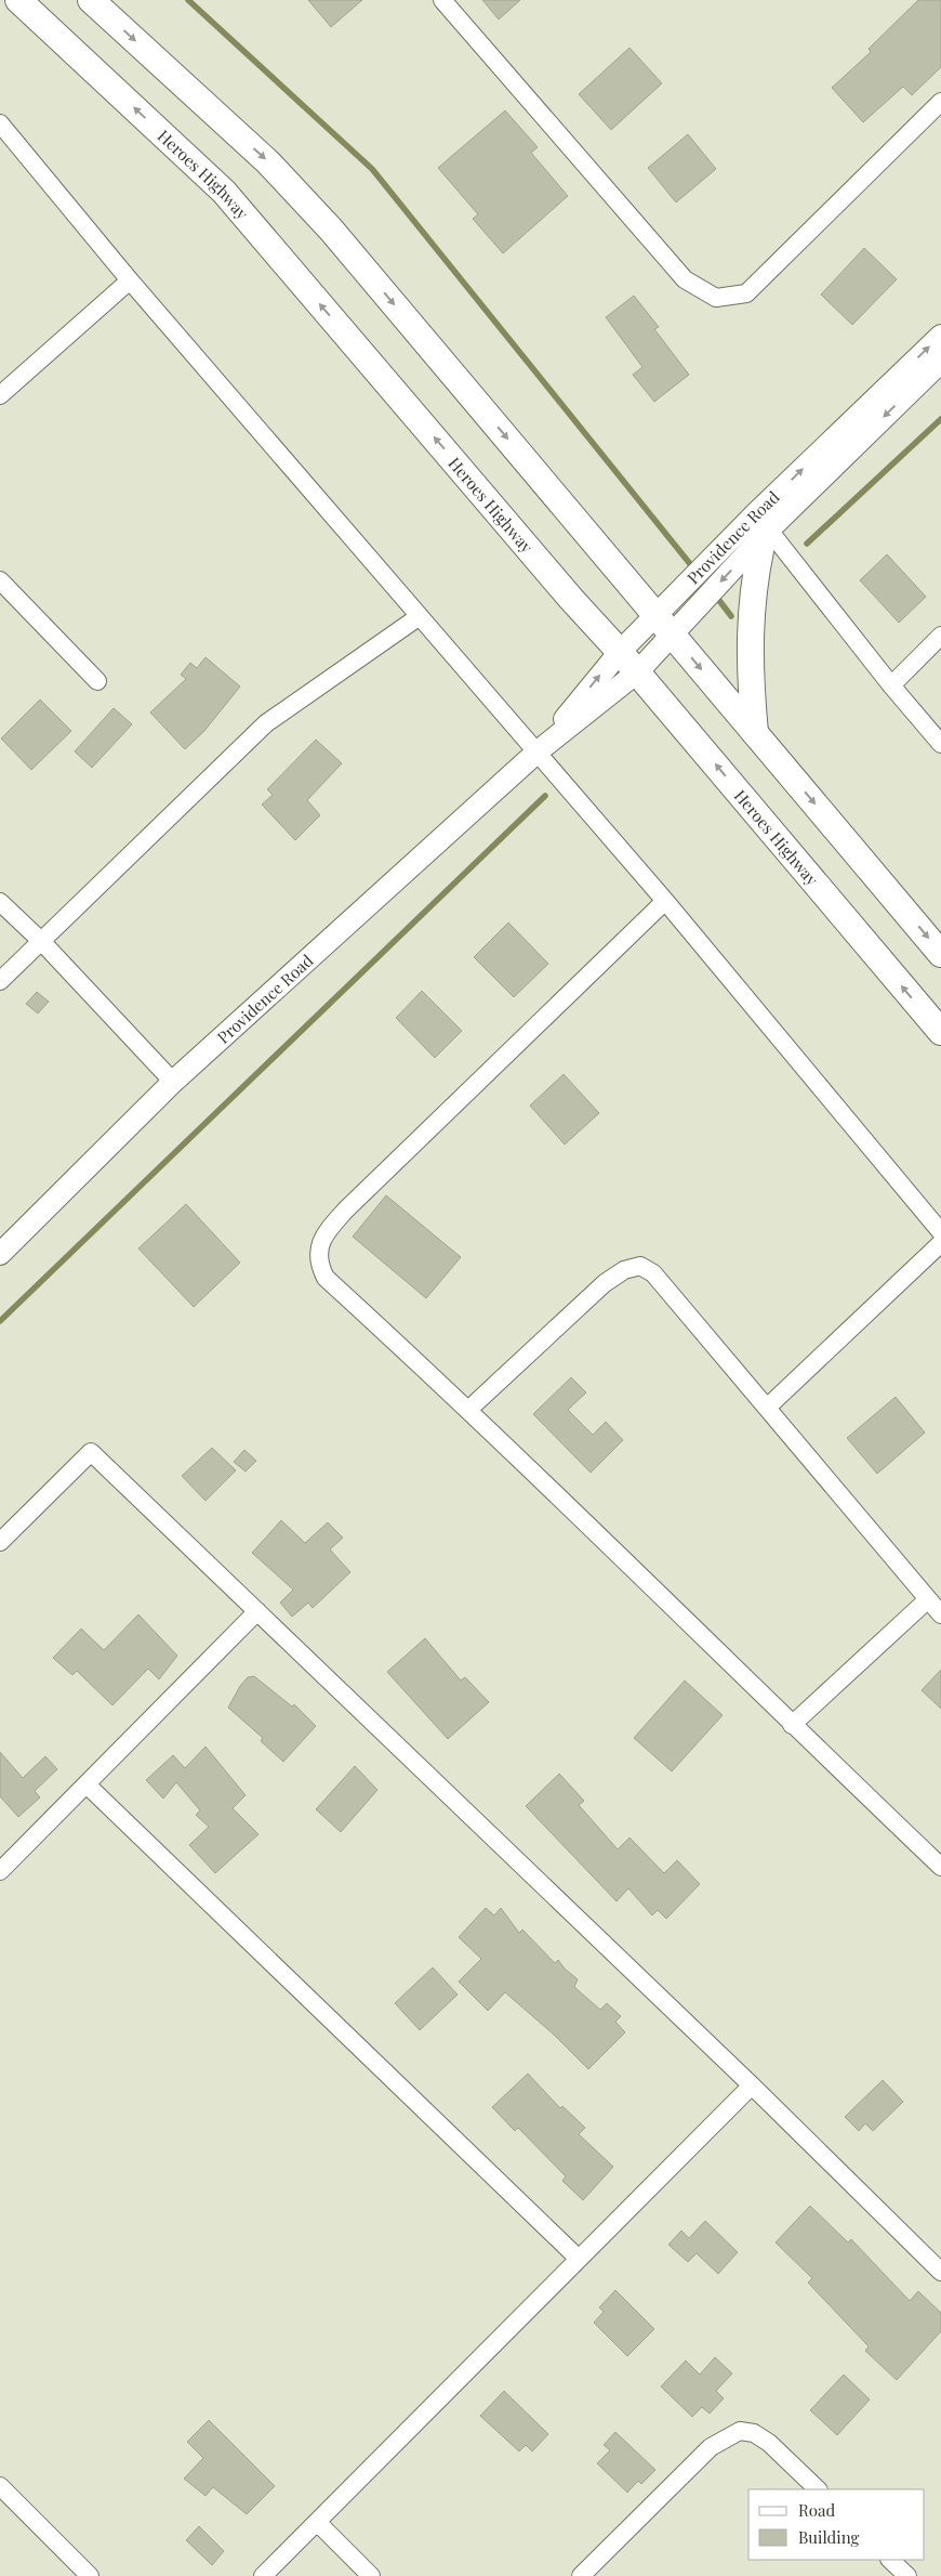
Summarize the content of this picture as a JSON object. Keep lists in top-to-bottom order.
{
  "streets": {
    "main road": ["Heroes Highway"],
    "street": ["Providence Road"]
  },
  "crossings": [
    ["Heroes Highway", "Providence Road"]
  ],
  "legend": ["Road", "Building"]
}
